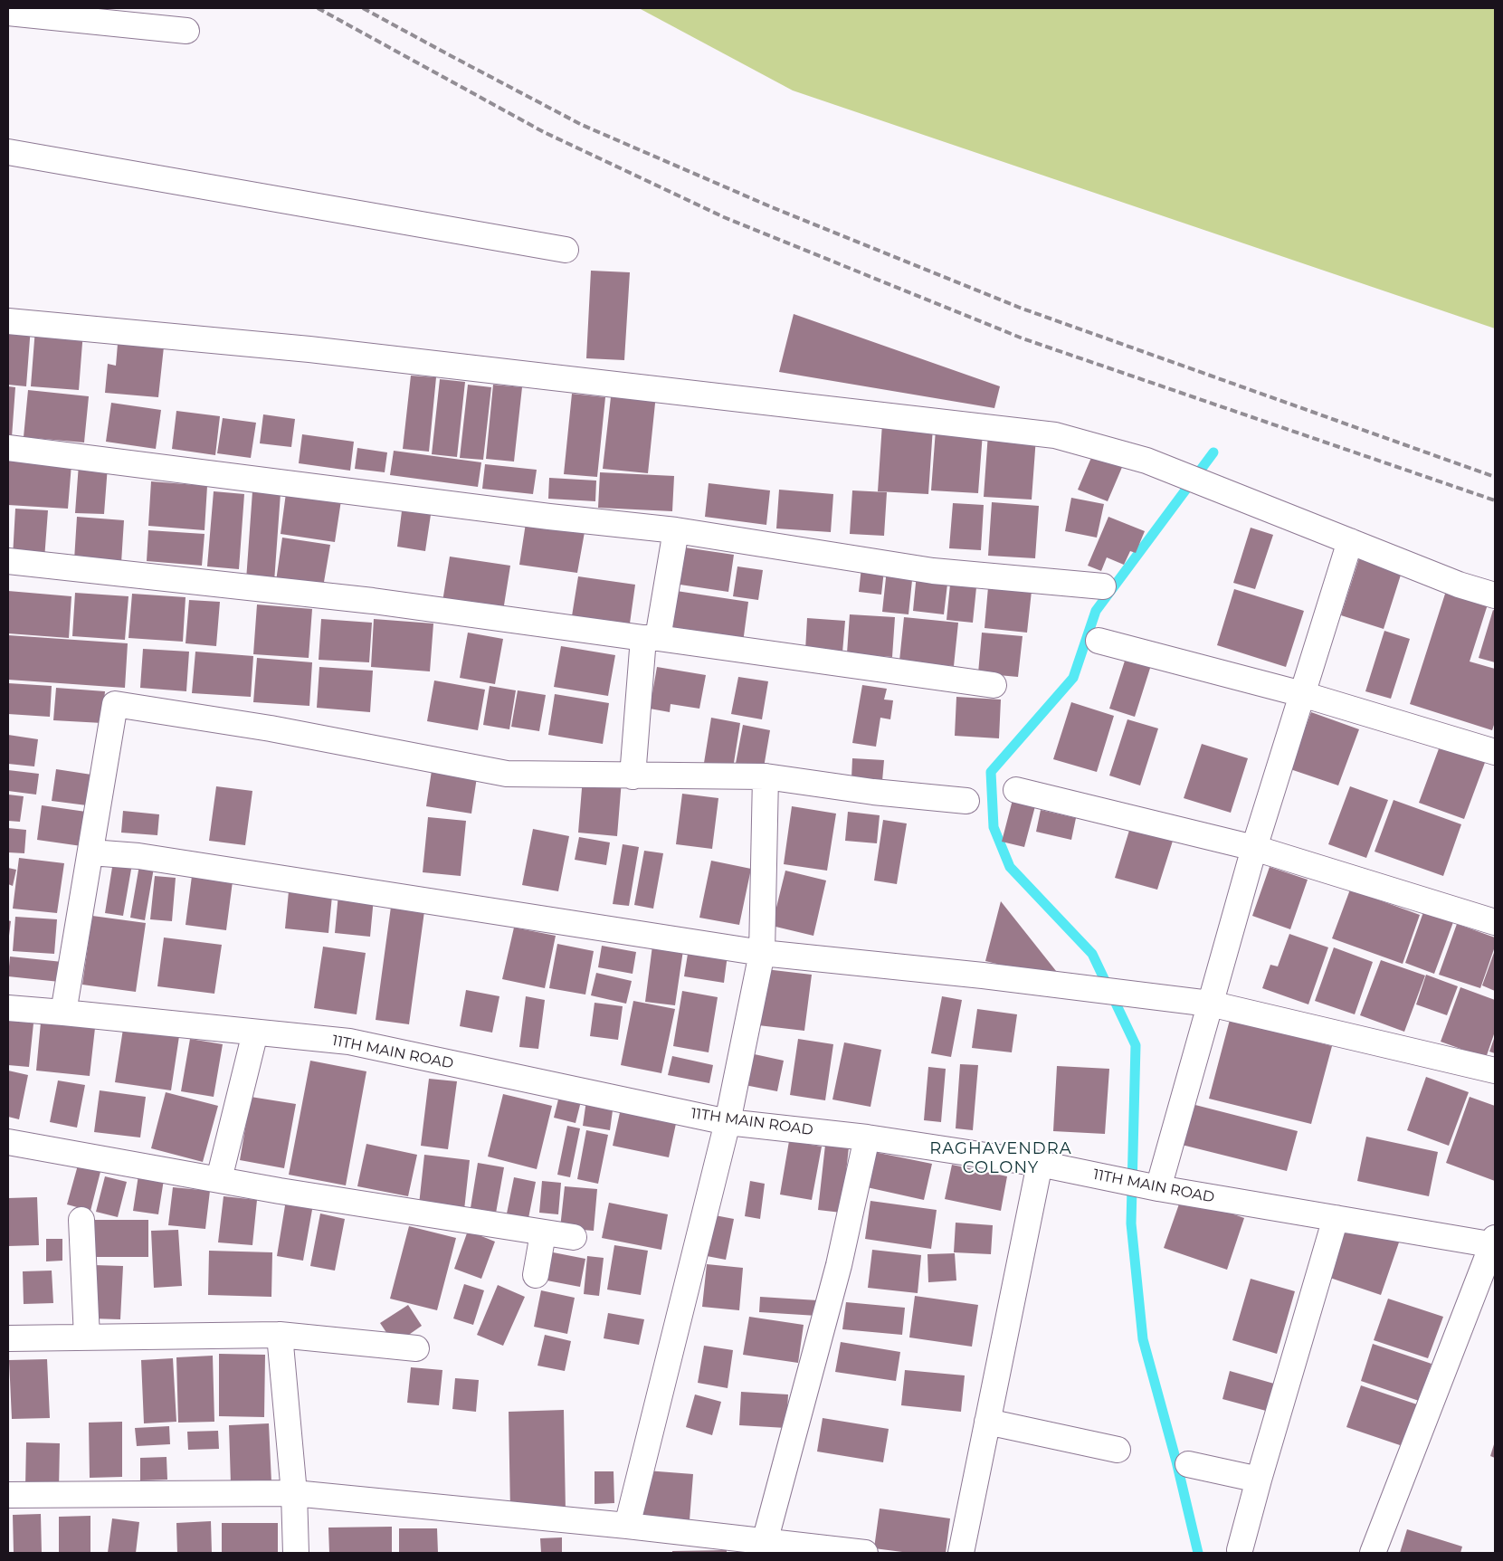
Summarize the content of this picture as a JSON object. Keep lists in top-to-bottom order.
{
  "streets": {
    "street": ["11TH MAIN ROAD"]
  },
  "districts": ["RAGHAVENDRA COLONY"]
}
